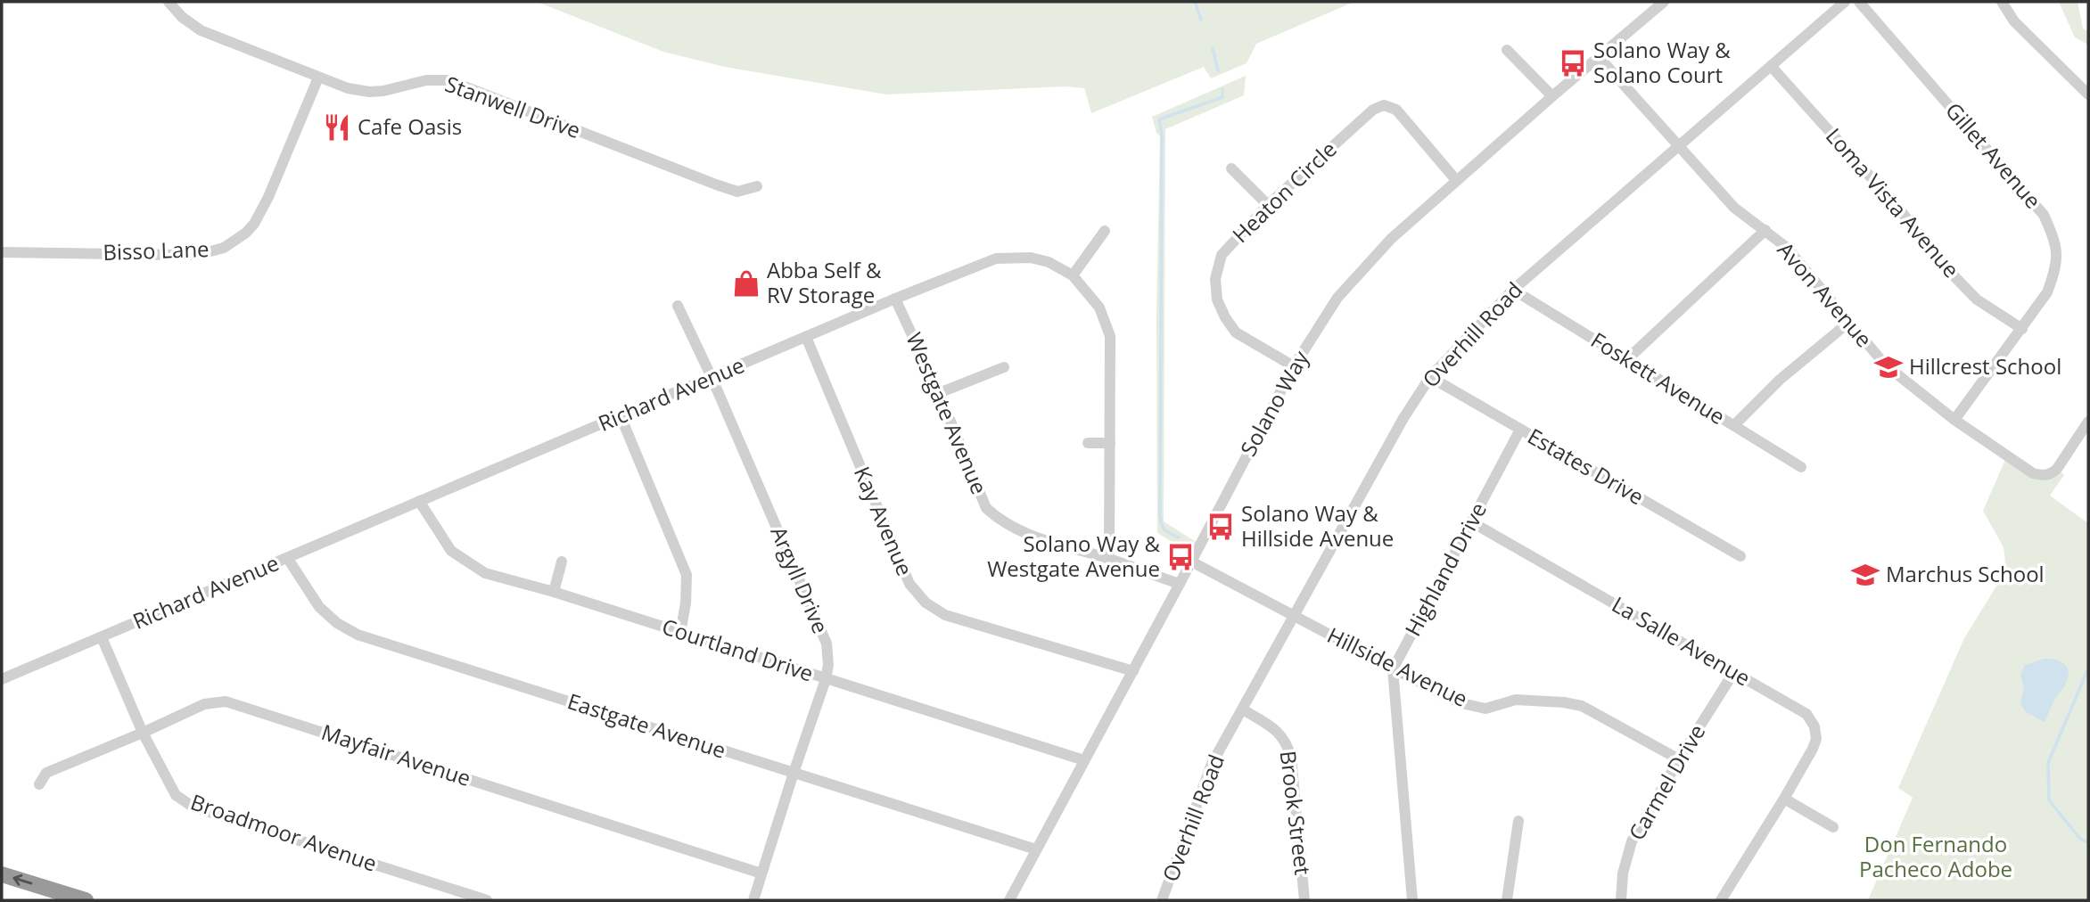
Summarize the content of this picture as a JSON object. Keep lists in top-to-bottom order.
{
  "streets": {
    "street": [
      "Stanwell Drive",
      "Gillet Avenue",
      "Heaton Circle",
      "Loma Vista Avenue",
      "Bisso Lane",
      "Avon Avenue",
      "Overhill Road",
      "Foskett Avenue",
      "Richard Avenue",
      "Solano Way",
      "Westgate Avenue",
      "Estates Drive",
      "Kay Avenue",
      "Highland Drive",
      "Argyll Drive",
      "La Salle Avenue",
      "Courtland Drive",
      "Hillside Avenue",
      "Eastgate Avenue",
      "Mayfair Avenue",
      "Carmel Drive",
      "Brook Street",
      "Broadmoor Avenue"
    ]
  },
  "crossings": [
    ["Stanwell Drive", "Bisso Lane"],
    ["Gillet Avenue", "Loma Vista Avenue"],
    ["Gillet Avenue", "Avon Avenue"],
    ["Heaton Circle", "Solano Way"],
    ["Loma Vista Avenue", "Overhill Road"],
    ["Avon Avenue", "Overhill Road"],
    ["Avon Avenue", "Solano Way"],
    ["Overhill Road", "Foskett Avenue"],
    ["Overhill Road", "Estates Drive"],
    ["Overhill Road", "Hillside Avenue"],
    ["Overhill Road", "Brook Street"],
    ["Richard Avenue", "Westgate Avenue"],
    ["Richard Avenue", "Kay Avenue"],
    ["Richard Avenue", "Argyll Drive"],
    ["Richard Avenue", "Courtland Drive"],
    ["Richard Avenue", "Eastgate Avenue"],
    ["Richard Avenue", "Broadmoor Avenue"],
    ["Solano Way", "Westgate Avenue"],
    ["Solano Way", "Kay Avenue"],
    ["Solano Way", "Courtland Drive"],
    ["Solano Way", "Hillside Avenue"],
    ["Solano Way", "Eastgate Avenue"],
    ["Estates Drive", "Highland Drive"],
    ["Highland Drive", "La Salle Avenue"],
    ["Highland Drive", "Hillside Avenue"],
    ["Argyll Drive", "Courtland Drive"],
    ["Argyll Drive", "Eastgate Avenue"],
    ["Argyll Drive", "Mayfair Avenue"],
    ["La Salle Avenue", "Carmel Drive"],
    ["Hillside Avenue", "Carmel Drive"],
    ["Mayfair Avenue", "Broadmoor Avenue"]
  ],
  "parks": ["Don Fernando Pacheco Adobe"],
  "places": {
    "bus stop": ["Solano Way & Solano Court", "Solano Way & Hillside Avenue", "Solano Way & Westgate Avenue"],
    "restaurant": ["Cafe Oasis"],
    "shop": ["Abba Self & RV Storage"],
    "school or university": ["Hillcrest School", "Marchus School"]
  }
}
